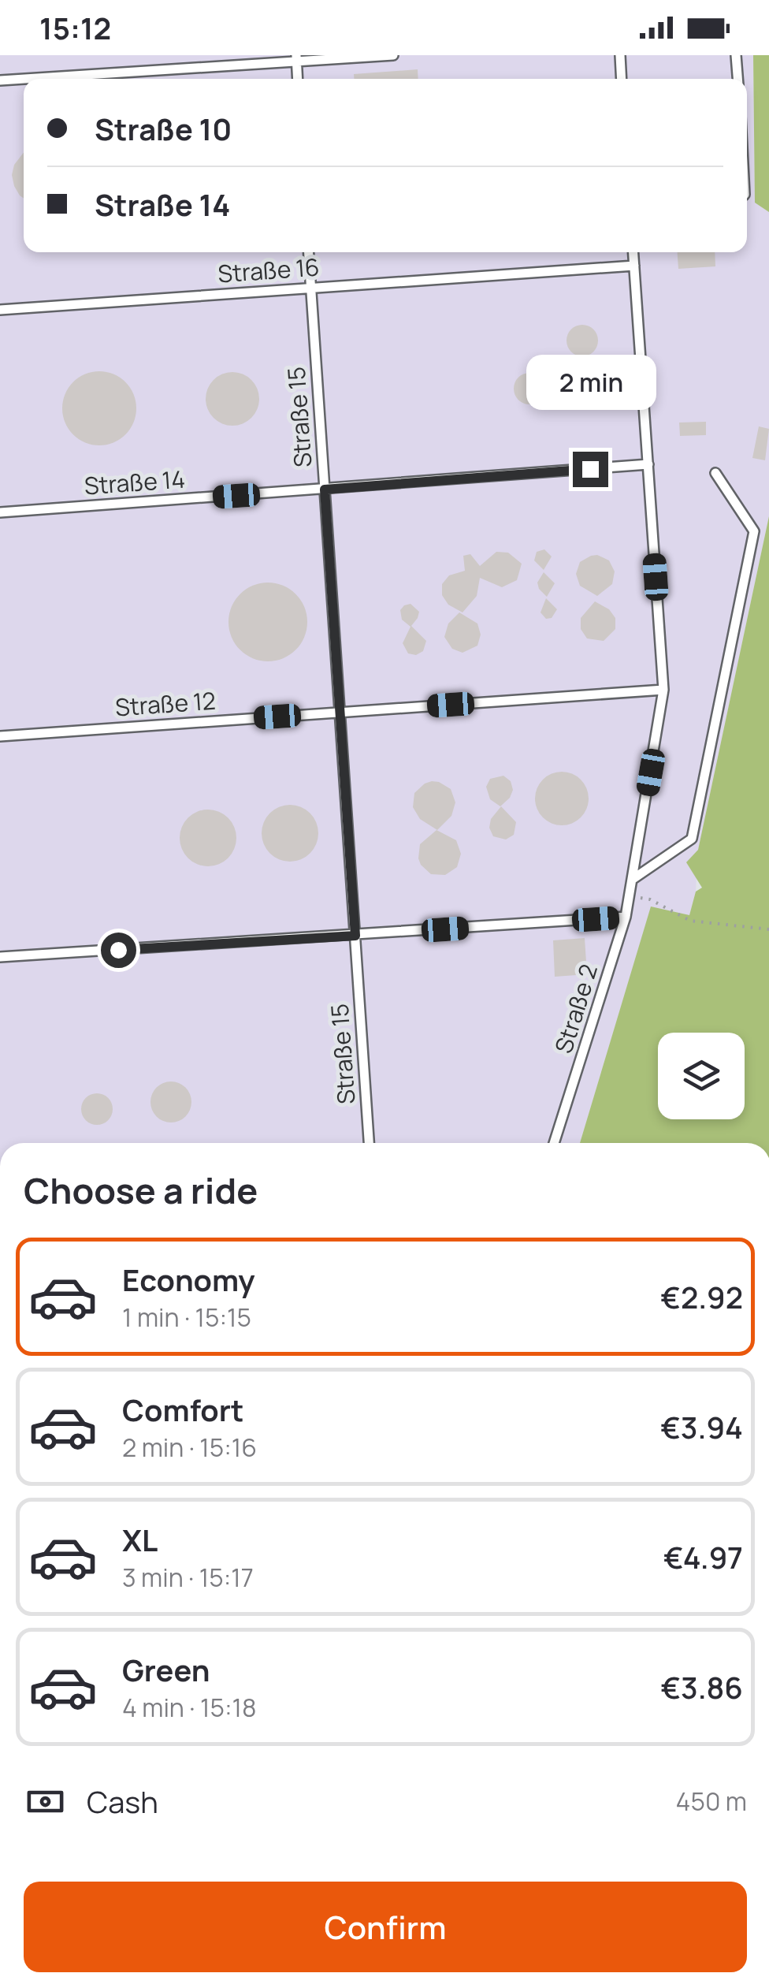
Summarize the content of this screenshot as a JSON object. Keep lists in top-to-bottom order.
{
  "streets": {
    "lane": [
      "Straße 16",
      "Straße 15",
      "Straße 14",
      "Straße 12",
      "Straße 2"
    ]
  },
  "crossings": [
    ["Straße 16", "Straße 15"],
    ["Straße 16", "Straße 2"],
    ["Straße 15", "Straße 14"],
    ["Straße 15", "Straße 12"],
    ["Straße 14", "Straße 2"],
    ["Straße 12", "Straße 2"]
  ],
  "page": {
    "status": "15:12",
    "banner": ["Straße 10", "Straße 14"],
    "bubble": "2 min",
    "heading": "Choose a ride",
    "list": [
      {
        "name": "Economy",
        "note": "1 min · 15:15",
        "value": "€2.92"
      },
      {
        "name": "Comfort",
        "note": "2 min · 15:16",
        "value": "€3.94"
      },
      {
        "name": "XL",
        "note": "3 min · 15:17",
        "value": "€4.97"
      },
      {
        "name": "Green",
        "note": "4 min · 15:18",
        "value": "€3.86"
      }
    ],
    "pay": ["Cash", "450 m"],
    "buttons": "Confirm"
  }
}
